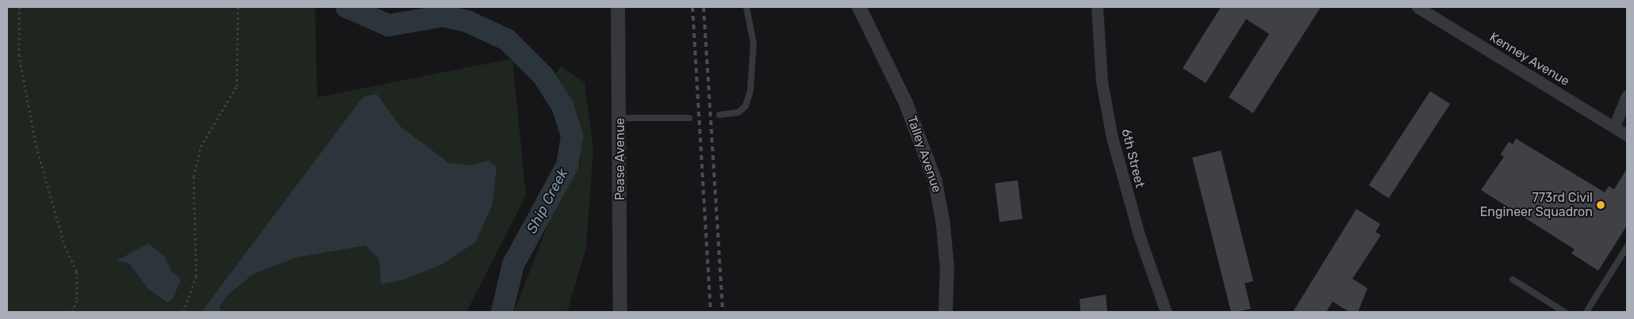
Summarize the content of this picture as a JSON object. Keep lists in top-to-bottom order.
{
  "streets": {
    "street": [
      "Kenney Avenue",
      "Talley Avenue",
      "6th Street",
      "Pease Avenue"
    ]
  },
  "water": ["Ship Creek"],
  "places": ["773rd Civil Engineer Squadron"]
}
